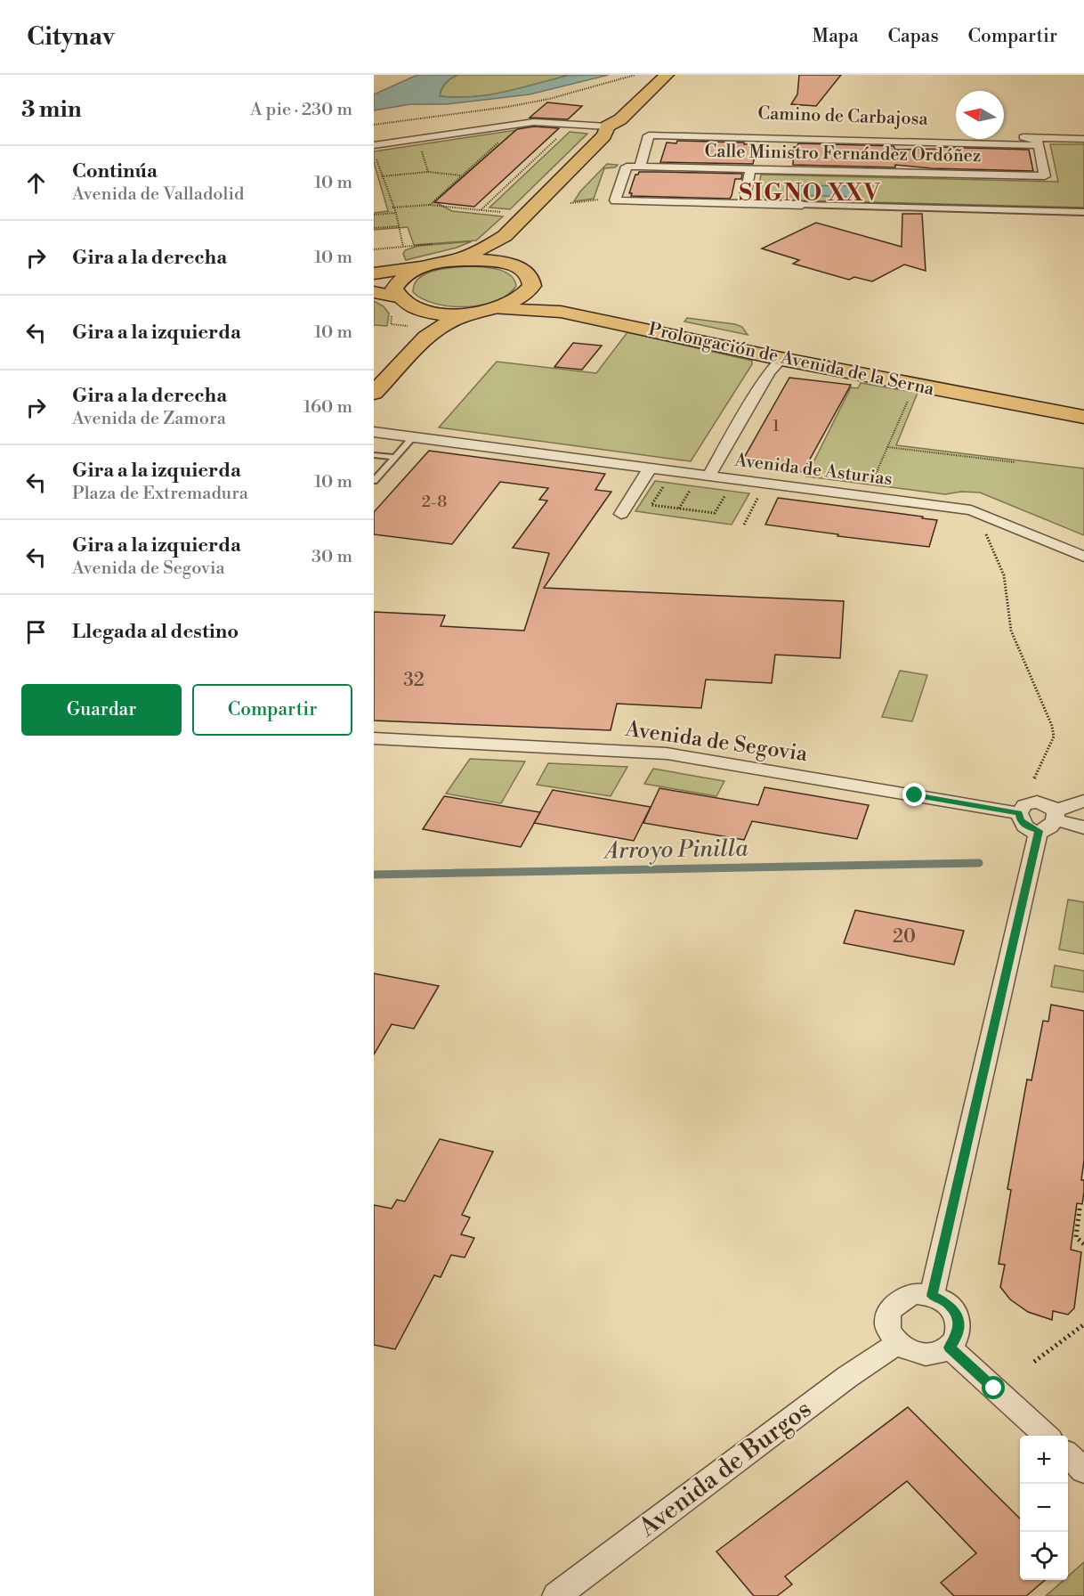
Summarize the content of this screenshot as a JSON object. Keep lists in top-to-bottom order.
{
  "streets": {
    "main road": ["Prolongación de Avenida de la Serna"],
    "street": [
      "Calle Ministro Fernández Ordóñez",
      "Avenida de Asturias",
      "Avenida de Segovia",
      "Avenida de Burgos"
    ]
  },
  "districts": ["SIGNO XXV"],
  "water": ["Arroyo Pinilla"],
  "house_numbers": [
    "1",
    "2-8",
    "32",
    "20"
  ],
  "north": "left",
  "page": {
    "header": "Citynav",
    "nav": ["Mapa", "Capas", "Compartir"],
    "heading": ["3 min", "A pie · 230 m"],
    "list": [
      ["Continúa", "Avenida de Valladolid", "10 m"],
      ["Gira a la derecha", "10 m"],
      ["Gira a la izquierda", "10 m"],
      ["Gira a la derecha", "Avenida de Zamora", "160 m"],
      ["Gira a la izquierda", "Plaza de Extremadura", "10 m"],
      ["Gira a la izquierda", "Avenida de Segovia", "30 m"],
      "Llegada al destino"
    ],
    "buttons": ["Guardar", "Compartir"],
    "map_buttons": ["+", "−"]
  }
}
